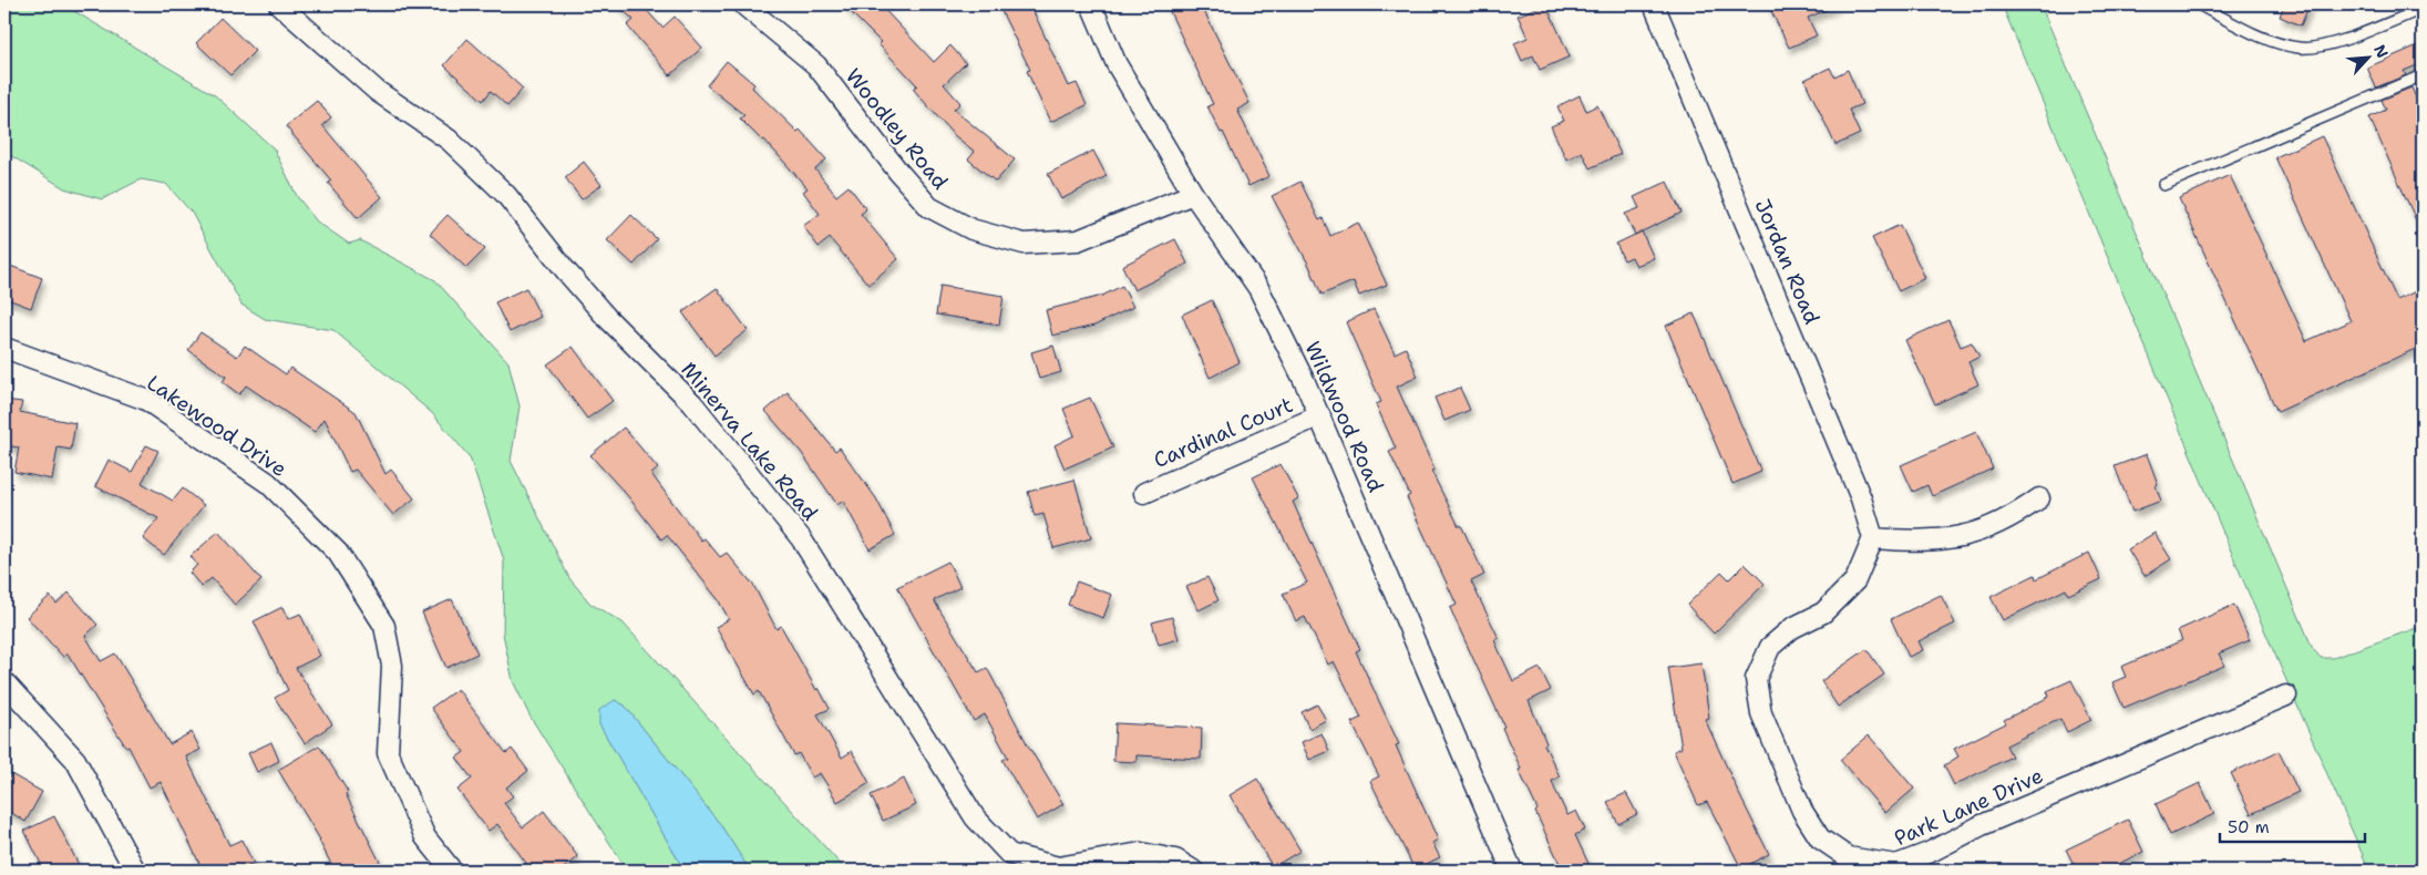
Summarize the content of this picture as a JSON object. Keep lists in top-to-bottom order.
{
  "streets": {
    "street": [
      "Woodley Road",
      "Jordan Road",
      "Wildwood Road",
      "Lakewood Drive",
      "Cardinal Court",
      "Minerva Lake Road",
      "Park Lane Drive"
    ]
  },
  "crossings": [
    ["Woodley Road", "Wildwood Road"],
    ["Jordan Road", "Park Lane Drive"],
    ["Wildwood Road", "Cardinal Court"]
  ],
  "scale_bar": "50 m",
  "north": "top right"
}
